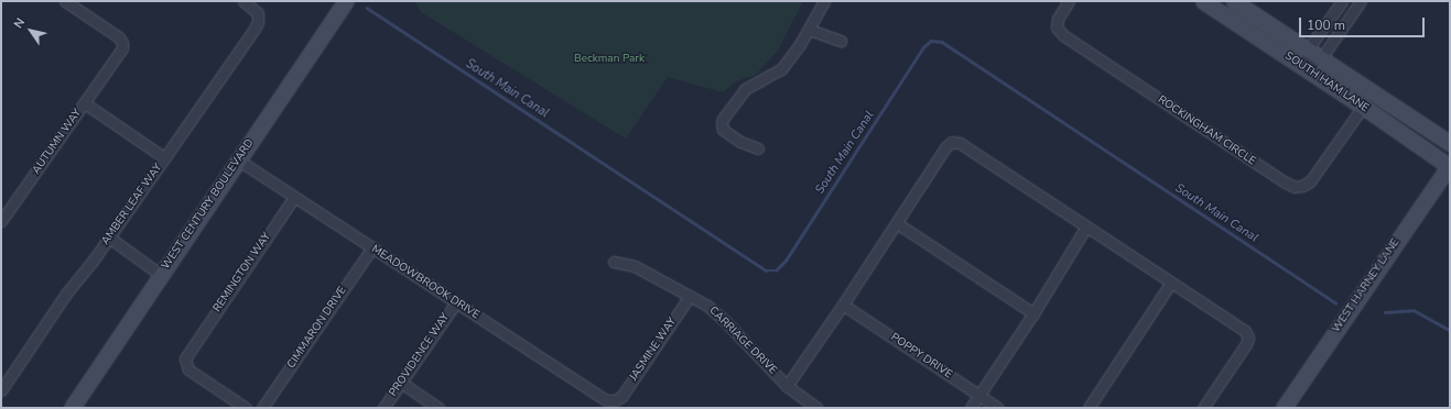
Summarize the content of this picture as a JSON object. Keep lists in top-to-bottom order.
{
  "streets": {
    "main road": ["SOUTH HAM LANE", "WEST CENTURY BOULEVARD", "WEST HARNEY LANE"],
    "street": [
      "ROCKINGHAM CIRCLE",
      "AUTUMN WAY",
      "AMBER LEAF WAY",
      "REMINGTON WAY",
      "MEADOWBROOK DRIVE",
      "CIMMARON DRIVE",
      "CARRIAGE DRIVE",
      "JASMINE WAY",
      "PROVIDENCE WAY",
      "POPPY DRIVE"
    ]
  },
  "crossings": [
    ["SOUTH HAM LANE", "ROCKINGHAM CIRCLE"],
    ["SOUTH HAM LANE", "WEST HARNEY LANE"],
    ["WEST CENTURY BOULEVARD", "MEADOWBROOK DRIVE"],
    ["REMINGTON WAY", "MEADOWBROOK DRIVE"],
    ["MEADOWBROOK DRIVE", "CIMMARON DRIVE"],
    ["MEADOWBROOK DRIVE", "JASMINE WAY"],
    ["MEADOWBROOK DRIVE", "PROVIDENCE WAY"],
    ["CARRIAGE DRIVE", "JASMINE WAY"]
  ],
  "water": ["South Main Canal"],
  "parks": ["Beckman Park"],
  "scale_bar": "100 m",
  "north": "top left"
}
